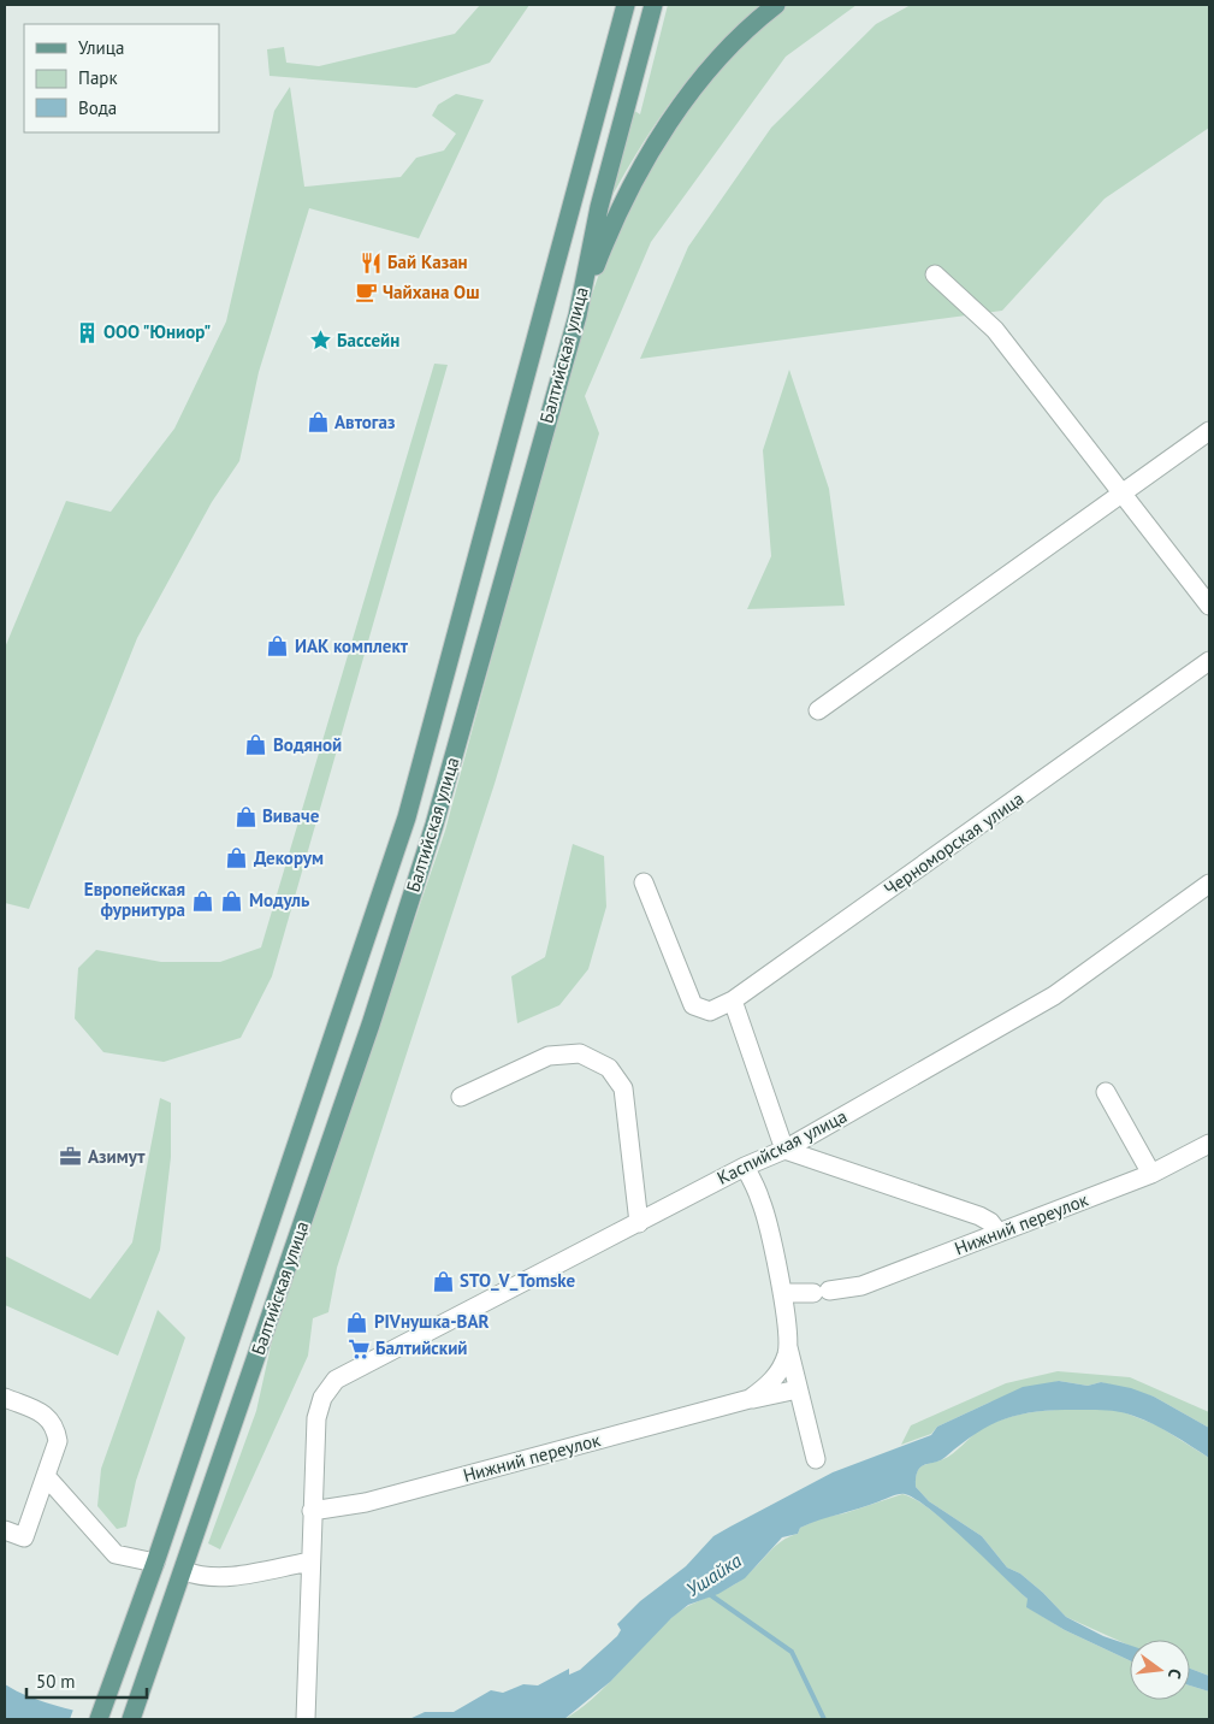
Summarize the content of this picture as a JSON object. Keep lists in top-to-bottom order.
{
  "streets": {
    "main road": ["Балтийская улица"],
    "street": ["Черноморская улица", "Каспийская улица", "Нижний переулок"]
  },
  "crossings": [
    ["Каспийская улица", "Нижний переулок"]
  ],
  "water": ["Ушайка"],
  "places": {
    "restaurant": ["Бай Казан"],
    "cafe": ["Чайхана Ош"],
    "building": ["ООО \"Юниор\""],
    "place": ["Бассейн"],
    "shop": [
      "Автогаз",
      "ИАК комплект",
      "Водяной",
      "Виваче",
      "Декорум",
      "Европейская фурнитура",
      "Модуль",
      "STO_V_Tomske",
      "PIVнушка-BAR"
    ],
    "office": ["Азимут"],
    "supermarket": ["Балтийский"]
  },
  "legend": ["Улица", "Парк", "Вода"],
  "scale_bar": "50 m",
  "north": "right"
}
